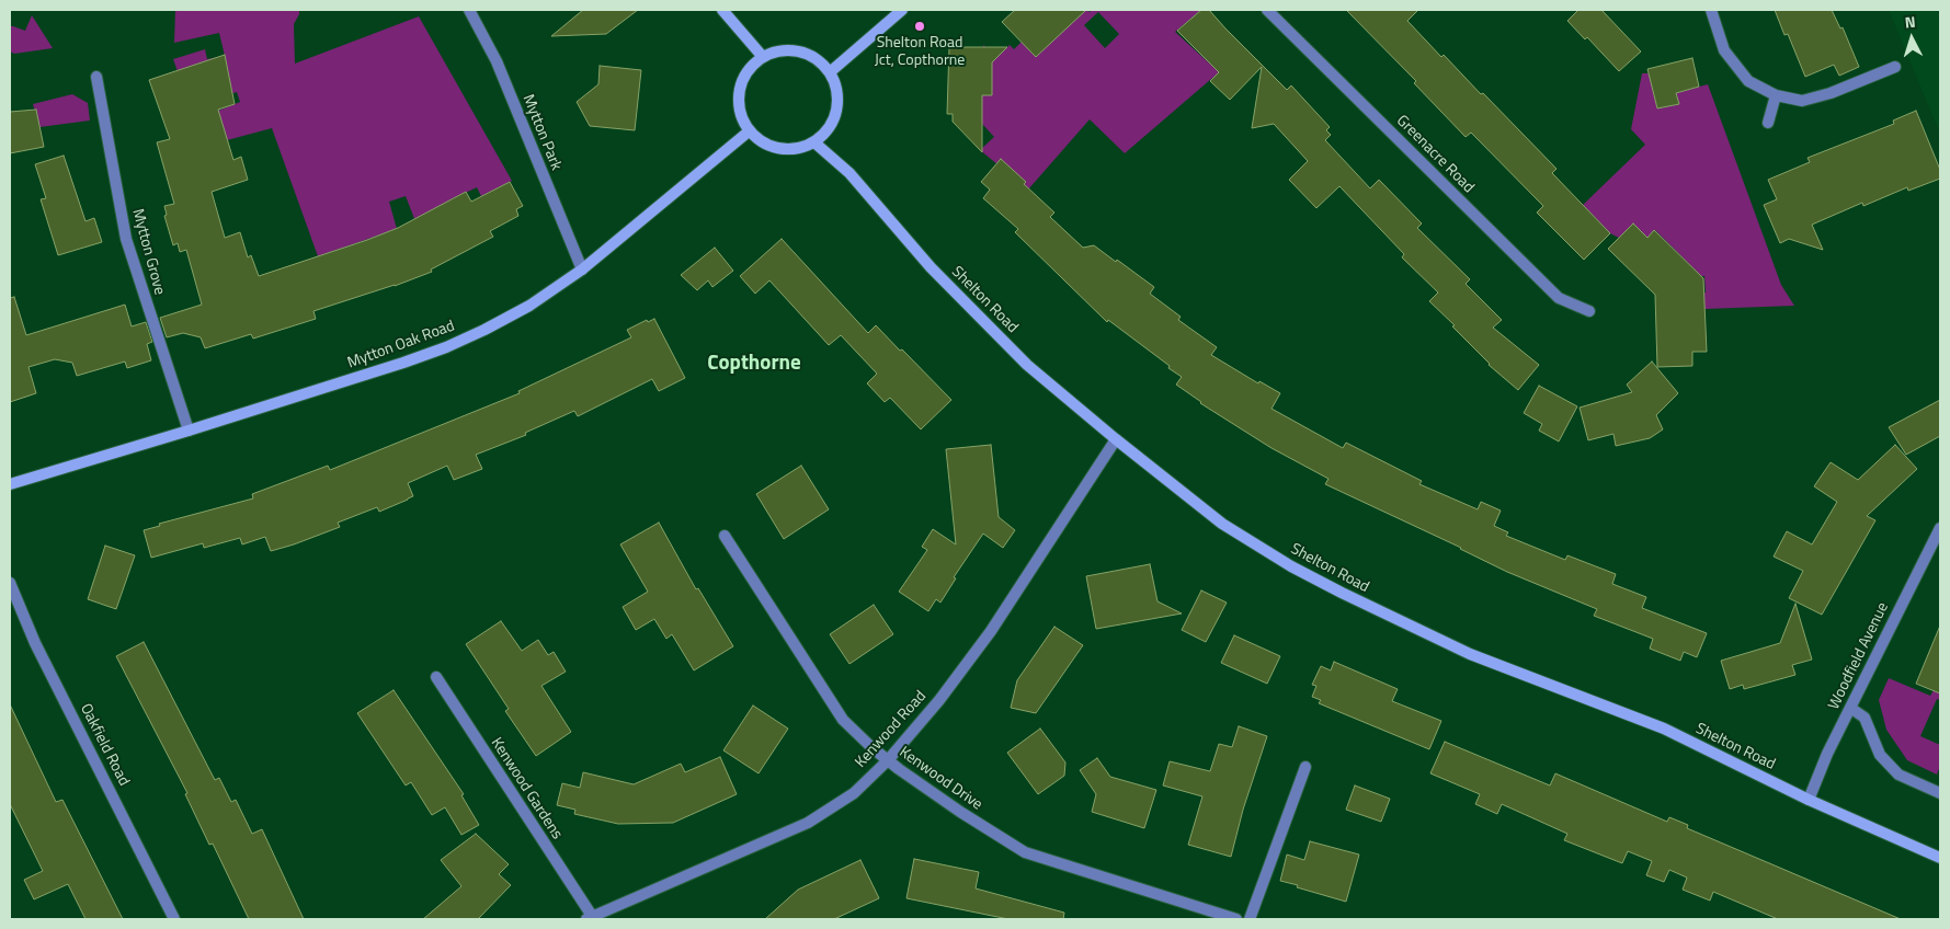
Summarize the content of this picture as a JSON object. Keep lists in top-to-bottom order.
{
  "streets": {
    "main road": ["Shelton Road", "Mytton Oak Road"],
    "street": [
      "Mytton Park",
      "Greenacre Road",
      "Mytton Grove",
      "Woodfield Avenue",
      "Kenwood Road",
      "Oakfield Road",
      "Kenwood Drive",
      "Kenwood Gardens"
    ]
  },
  "crossings": [
    ["Mytton Park", "Mytton Oak Road"],
    ["Mytton Grove", "Mytton Oak Road"],
    ["Shelton Road", "Mytton Oak Road"],
    ["Shelton Road", "Woodfield Avenue"],
    ["Shelton Road", "Kenwood Road"],
    ["Kenwood Road", "Kenwood Drive"],
    ["Kenwood Road", "Kenwood Gardens"]
  ],
  "districts": ["Copthorne"],
  "places": ["Shelton Road Jct, Copthorne"],
  "north": "top"
}
